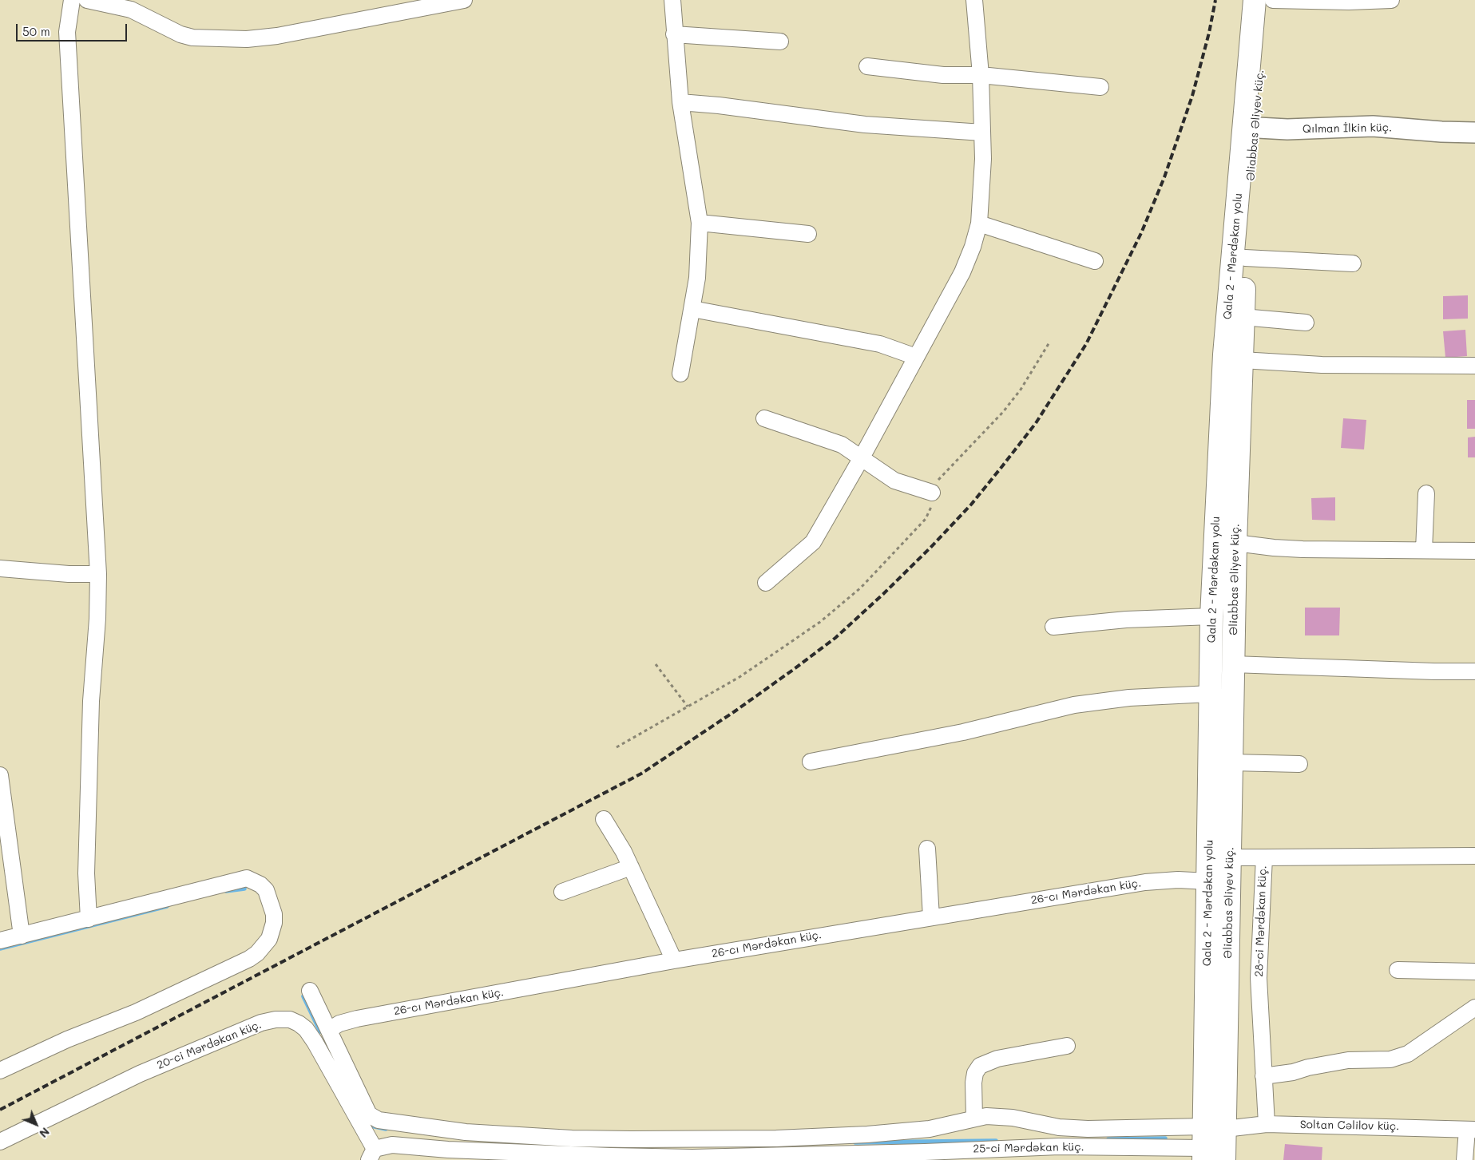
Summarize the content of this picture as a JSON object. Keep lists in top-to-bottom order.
{
  "streets": {
    "main road": ["Əliabbas Əliyev küç.", "Qala 2 - Mərdəkan yolu"],
    "street": [
      "Qılman İlkin küç.",
      "26-cı Mərdəkan küç.",
      "28-ci Mərdəkan küç.",
      "20-ci Mərdəkan küç.",
      "Soltan Cəlilov küç.",
      "25-ci Mərdəkan küç."
    ]
  },
  "crossings": [
    ["Əliabbas Əliyev küç.", "Qılman İlkin küç."],
    ["Əliabbas Əliyev küç.", "Qala 2 - Mərdəkan yolu"],
    ["Əliabbas Əliyev küç.", "26-cı Mərdəkan küç."],
    ["Əliabbas Əliyev küç.", "Soltan Cəlilov küç."],
    ["Qılman İlkin küç.", "Qala 2 - Mərdəkan yolu"],
    ["Qala 2 - Mərdəkan yolu", "26-cı Mərdəkan küç."],
    ["26-cı Mərdəkan küç.", "Soltan Cəlilov küç."],
    ["28-ci Mərdəkan küç.", "Soltan Cəlilov küç."],
    ["20-ci Mərdəkan küç.", "25-ci Mərdəkan küç."]
  ],
  "scale_bar": "50 m",
  "north": "bottom right"
}
